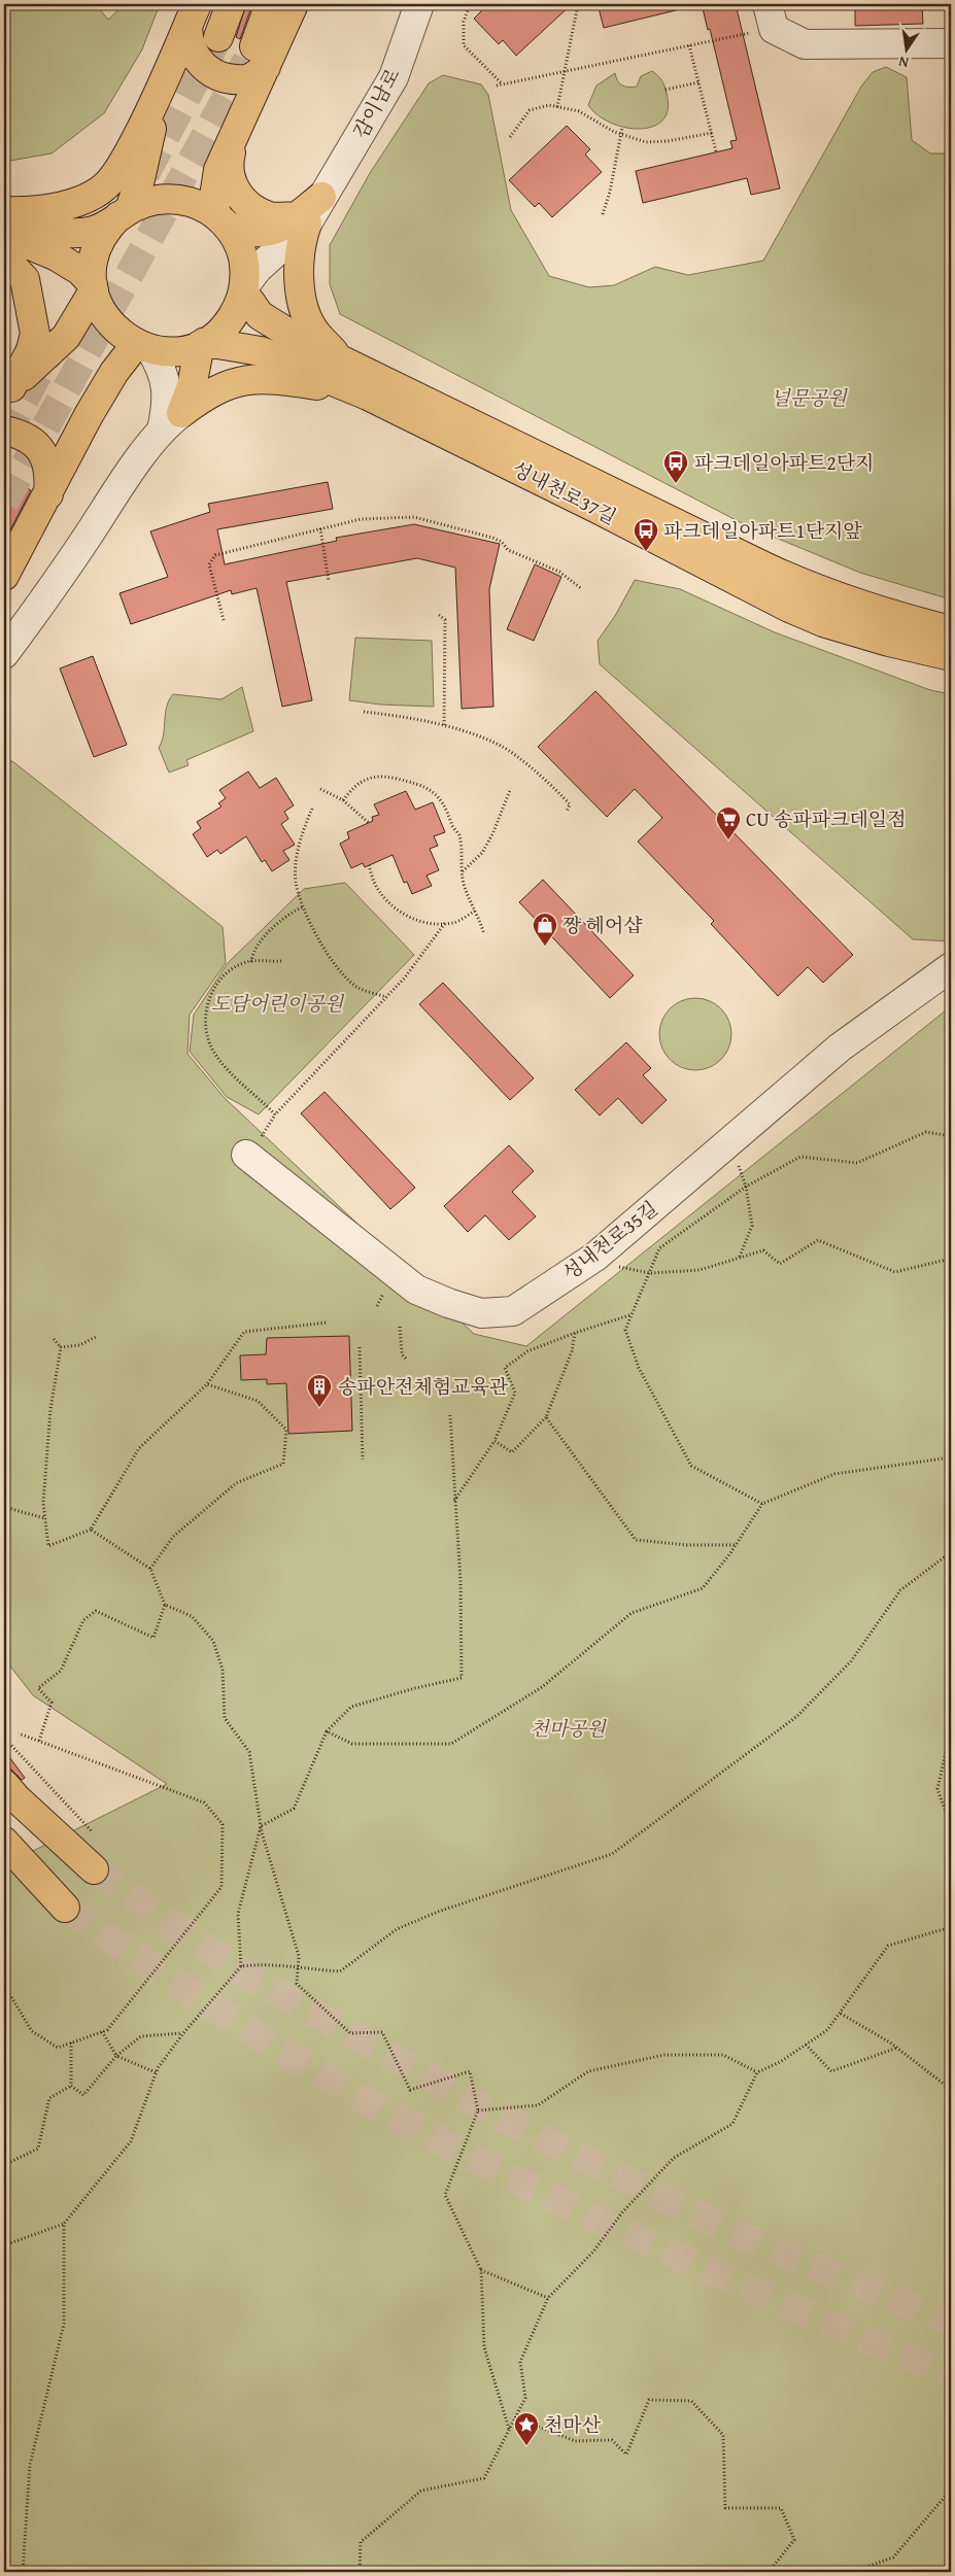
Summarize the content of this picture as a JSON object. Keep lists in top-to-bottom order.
{
  "streets": {
    "main road": ["성내천로37길"],
    "street": ["감이남로", "성내천로35길"]
  },
  "parks": ["널문공원", "도담어린이공원", "천마공원"],
  "places": {
    "bus stop": ["파크데일아파트2단지", "파크데일아파트1단지앞"],
    "supermarket": ["CU 송파파크데일점"],
    "shop": ["짱 헤어샵"],
    "building": ["송파안전체험교육관"],
    "place": ["천마산"]
  },
  "north": "bottom"
}
